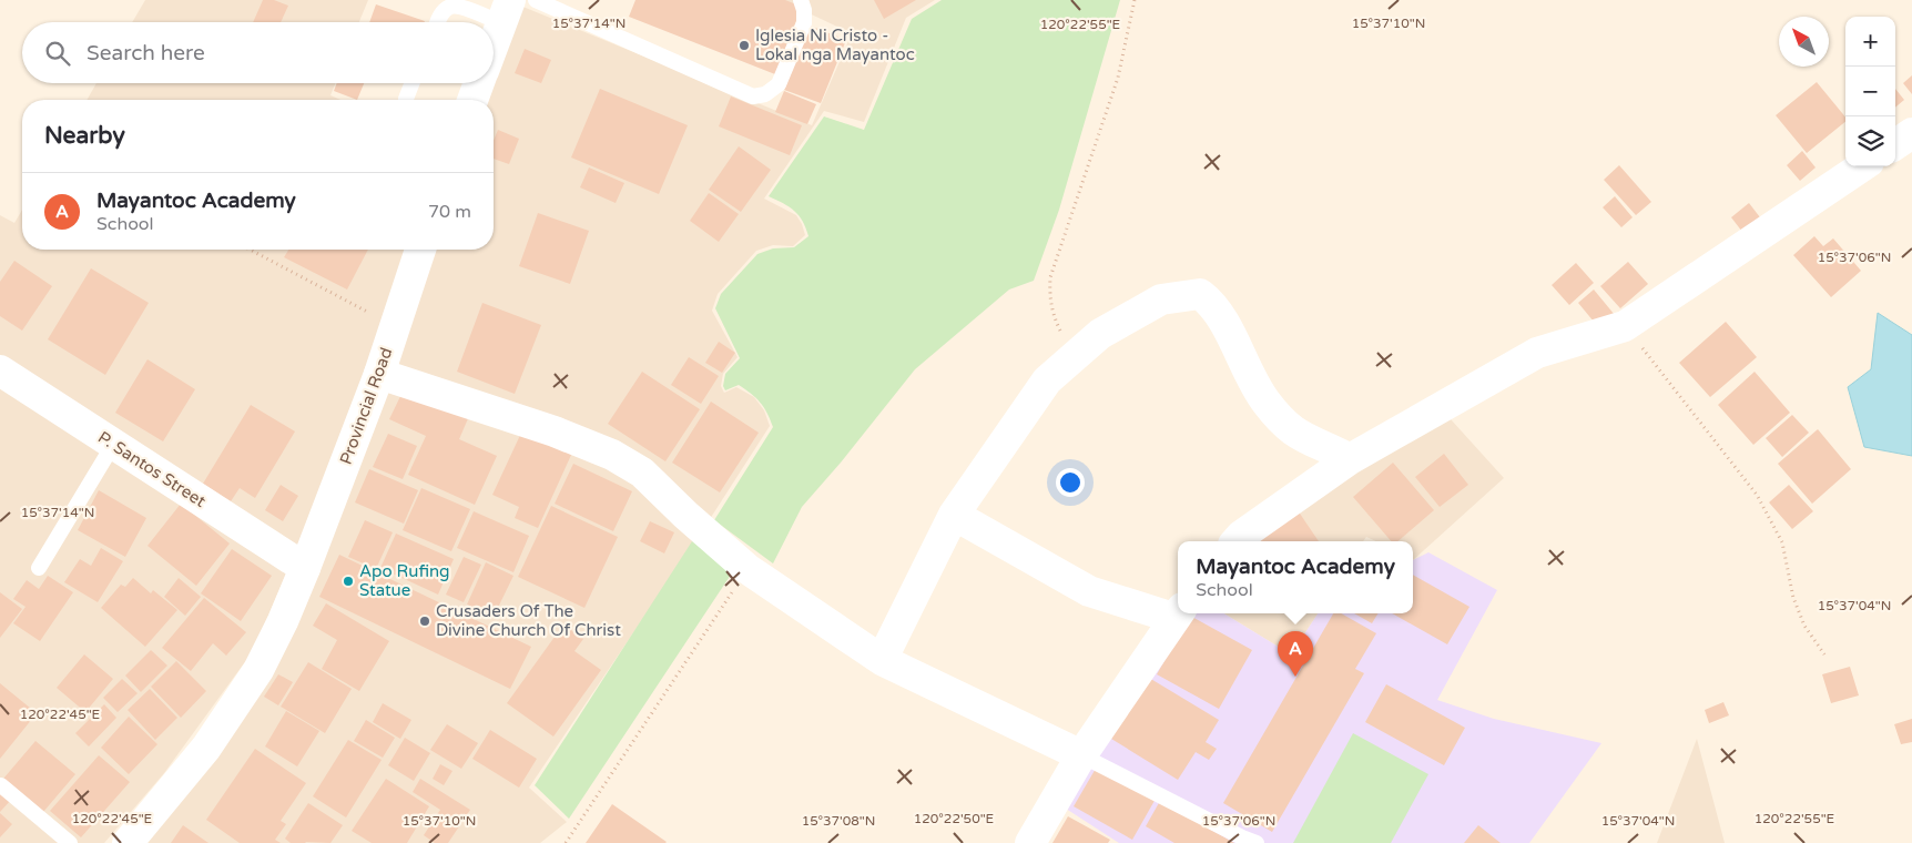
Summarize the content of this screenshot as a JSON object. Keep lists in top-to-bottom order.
{
  "streets": {
    "street": ["Provincial Road", "P. Santos Street"]
  },
  "crossings": [
    ["Provincial Road", "P. Santos Street"]
  ],
  "places": ["Iglesia Ni Cristo - Lokal nga Mayantoc", "Apo Rufing Statue", "Crusaders Of The Divine Church Of Christ"],
  "north": "top left",
  "page": {
    "map_buttons": ["+", "−"],
    "search": "Search here",
    "heading": "Nearby",
    "list": [
      {
        "mark": "A",
        "name": "Mayantoc Academy",
        "note": "School",
        "value": "70 m"
      }
    ],
    "popup": ["Mayantoc Academy", "School"],
    "pins": "A"
  },
  "coordinates": [
    "15°37'14\"N",
    "15°37'10\"N",
    "120°22'55\"E",
    "15°37'06\"N",
    "15°37'04\"N",
    "120°22'45\"E",
    "120°22'50\"E",
    "15°37'08\"N"
  ]
}
